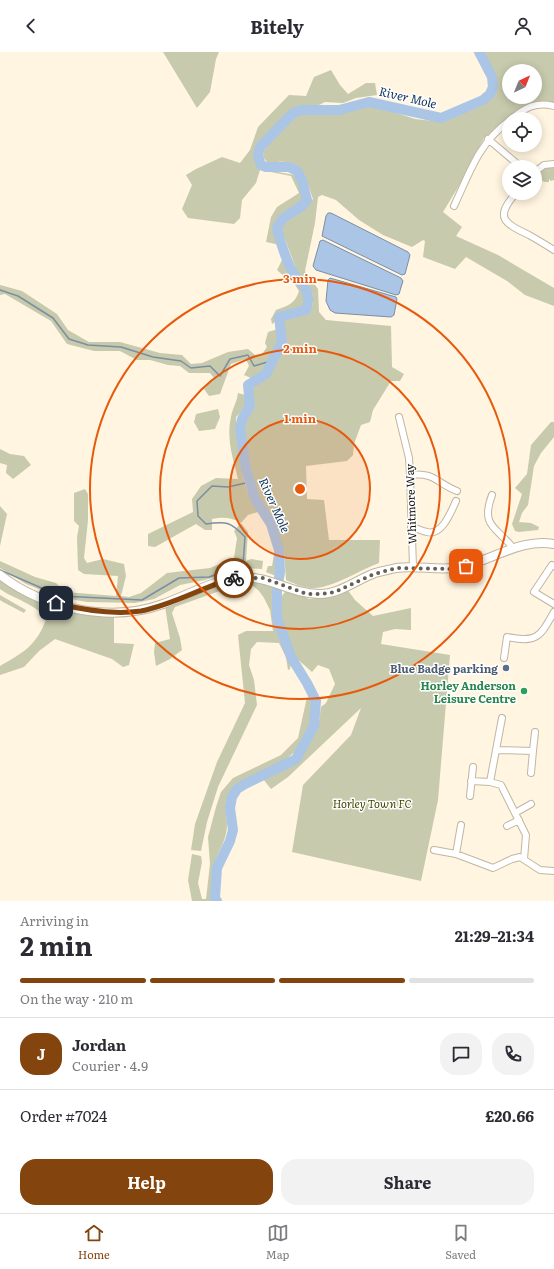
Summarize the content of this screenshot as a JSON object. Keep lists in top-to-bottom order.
{
  "streets": {
    "street": ["Whitmore Way"]
  },
  "water": ["River Mole"],
  "parks": ["Horley Town FC"],
  "places": ["Blue Badge parking", "Horley Anderson Leisure Centre"],
  "north": "top right",
  "page": {
    "header": "Bitely",
    "heading": ["2 min", "Arriving in", "21:29–21:34"],
    "panel": [
      "Jordan",
      "Courier · 4.9",
      "Order #7024",
      "£20.66"
    ],
    "bar": "On the way · 210 m",
    "round": "J",
    "buttons": ["Help", "Share"],
    "tabs": ["Home", "Map", "Saved"]
  },
  "rings": ["3 min", "2 min", "1 min"]
}
